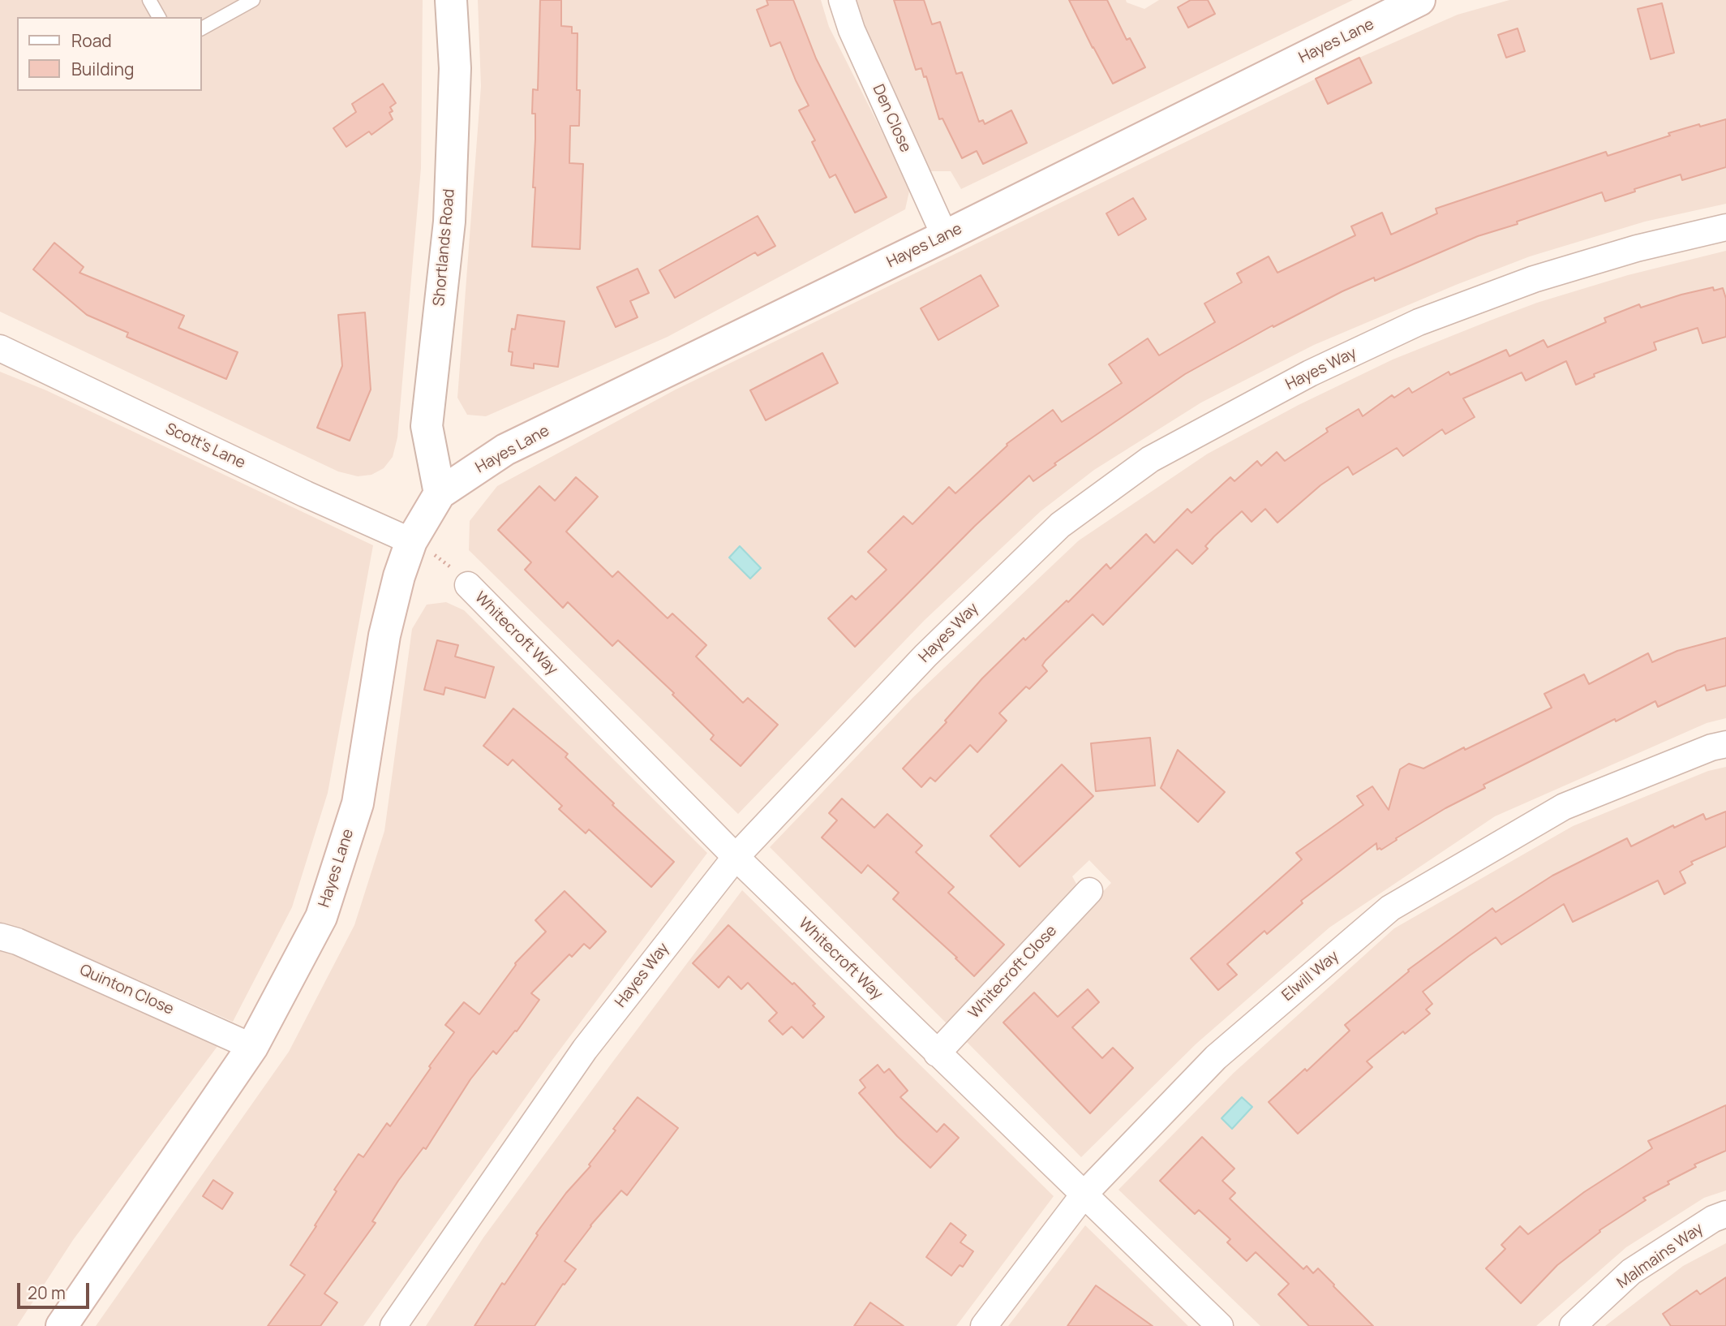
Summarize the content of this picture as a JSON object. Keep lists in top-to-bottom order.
{
  "streets": {
    "main road": ["Hayes Lane", "Shortlands Road"],
    "street": [
      "Den Close",
      "Hayes Way",
      "Scott's Lane",
      "Whitecroft Way",
      "Whitecroft Close",
      "Elwill Way",
      "Quinton Close",
      "Malmains Way"
    ]
  },
  "crossings": [
    ["Hayes Lane", "Den Close"],
    ["Hayes Lane", "Shortlands Road"],
    ["Hayes Lane", "Scott's Lane"],
    ["Hayes Lane", "Quinton Close"],
    ["Hayes Way", "Whitecroft Way"],
    ["Whitecroft Way", "Whitecroft Close"],
    ["Whitecroft Way", "Elwill Way"]
  ],
  "legend": ["Road", "Building"],
  "scale_bar": "20 m"
}
